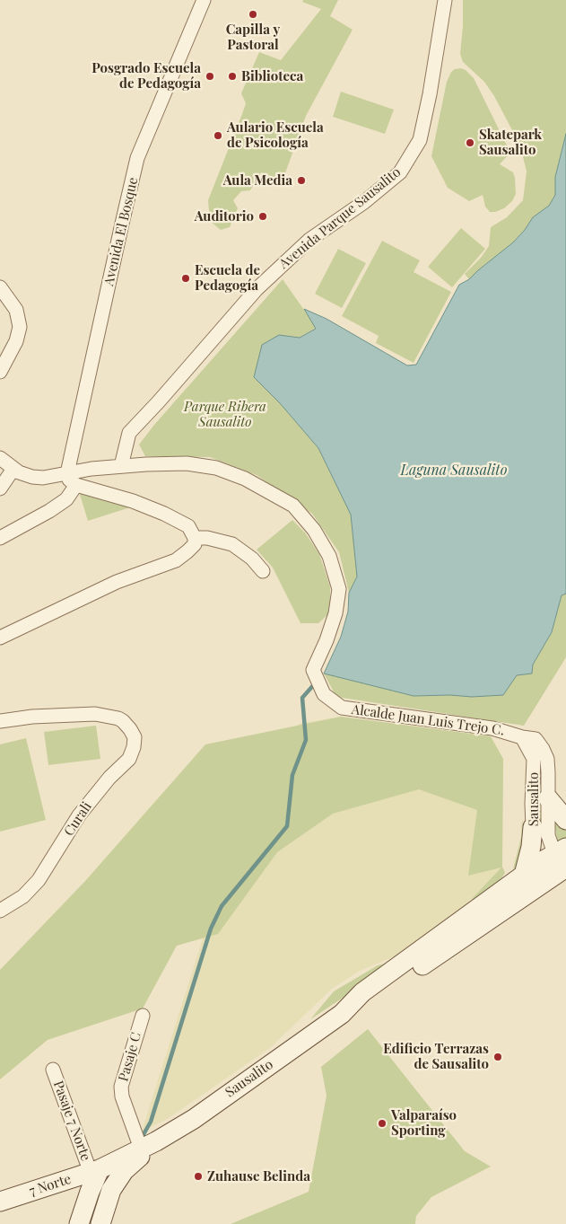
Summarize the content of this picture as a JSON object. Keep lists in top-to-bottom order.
{
  "streets": {
    "main road": ["Sausalito", "7 Norte"],
    "street": [
      "Avenida Parque Sausalito",
      "Avenida El Bosque",
      "Alcalde Juan Luis Trejo C.",
      "Curali",
      "Pasaje C",
      "Pasaje 7 Norte"
    ]
  },
  "crossings": [
    ["Avenida Parque Sausalito", "Alcalde Juan Luis Trejo C."],
    ["Avenida El Bosque", "Alcalde Juan Luis Trejo C."],
    ["Alcalde Juan Luis Trejo C.", "Sausalito"],
    ["Sausalito", "Pasaje C"],
    ["Sausalito", "Pasaje 7 Norte"],
    ["Sausalito", "7 Norte"],
    ["Pasaje 7 Norte", "7 Norte"]
  ],
  "water": ["Laguna Sausalito"],
  "parks": ["Parque Ribera Sausalito"],
  "places": [
    "Capilla y Pastoral",
    "Posgrado Escuela de Pedagogía",
    "Biblioteca",
    "Aulario Escuela de Psicología",
    "Skatepark Sausalito",
    "Aula Media",
    "Auditorio",
    "Escuela de Pedagogía",
    "Edificio Terrazas de Sausalito",
    "Valparaíso Sporting",
    "Zuhause Belinda"
  ]
}
